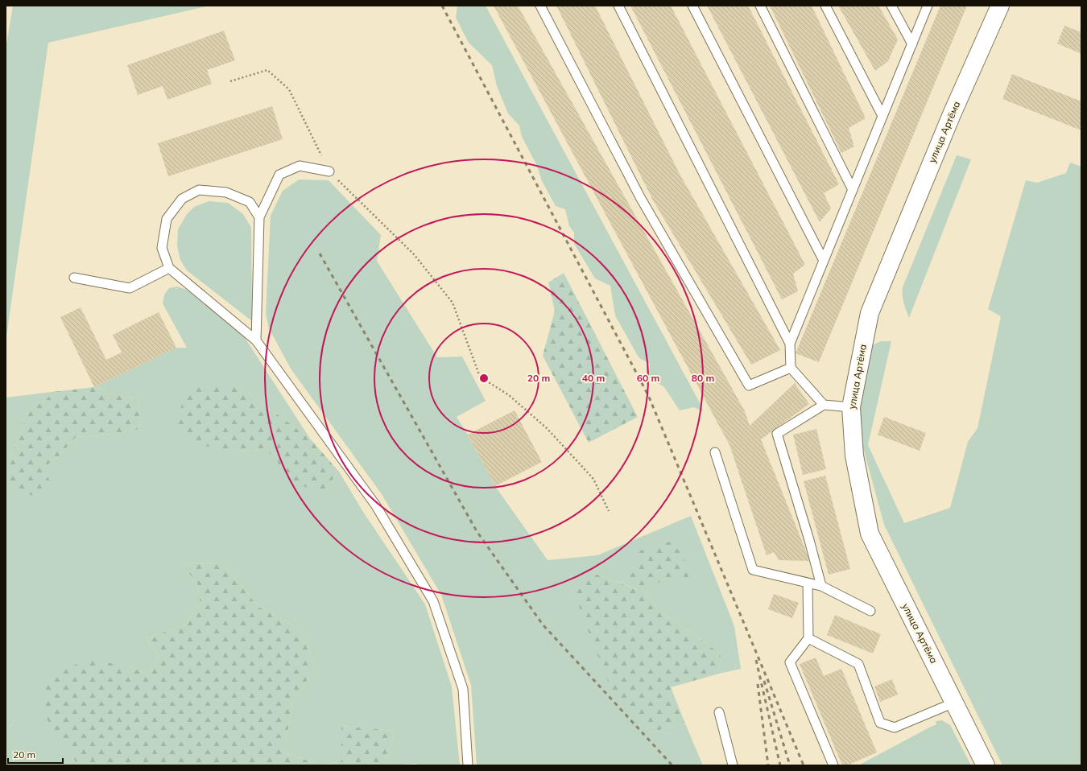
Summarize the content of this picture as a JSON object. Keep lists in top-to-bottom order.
{
  "streets": {
    "street": ["улица Артёма"]
  },
  "scale_bar": "20 m",
  "rings": [
    "20 m",
    "40 m",
    "60 m",
    "80 m"
  ]
}
